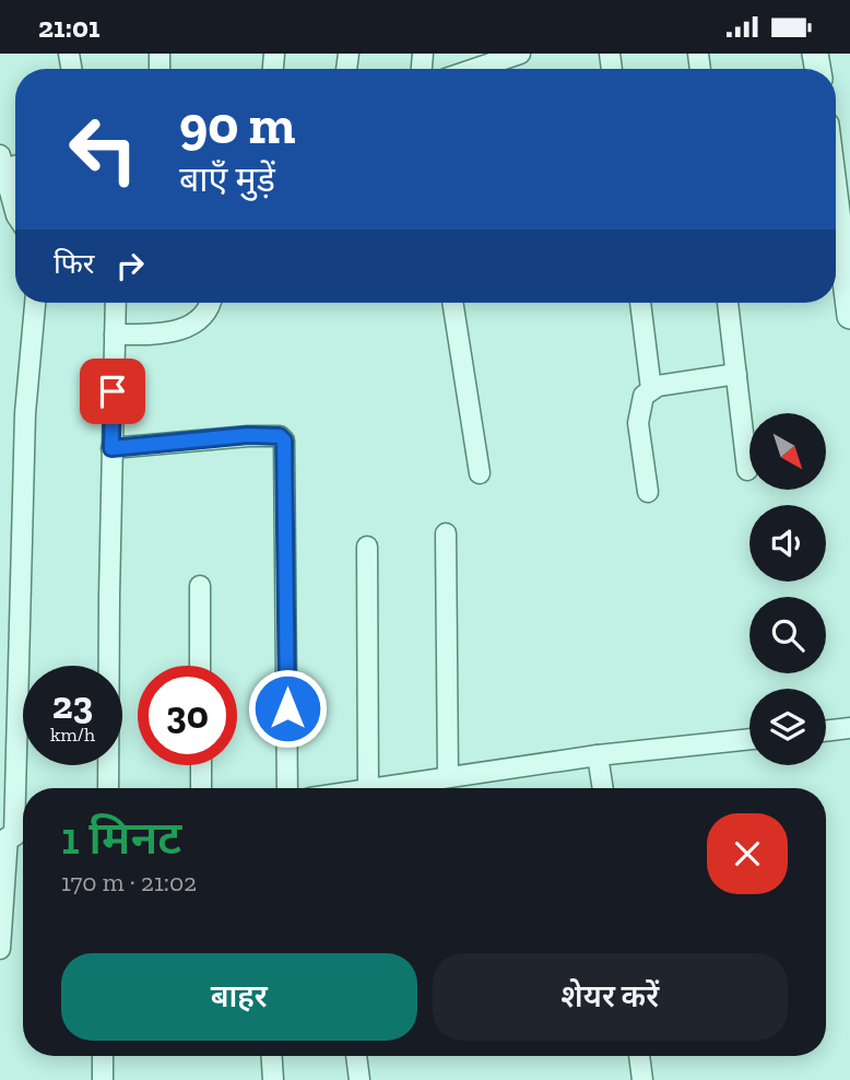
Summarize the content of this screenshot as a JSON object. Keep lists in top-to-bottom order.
{
  "north": "bottom right",
  "page": {
    "status": "21:01",
    "turn": ["90 m", "बाएँ मुड़ें"],
    "then": "फिर",
    "speed": "23 km/h",
    "limit": "30",
    "heading": ["1 मिनट", "170 m · 21:02"],
    "buttons": ["बाहर", "शेयर करें"]
  }
}
